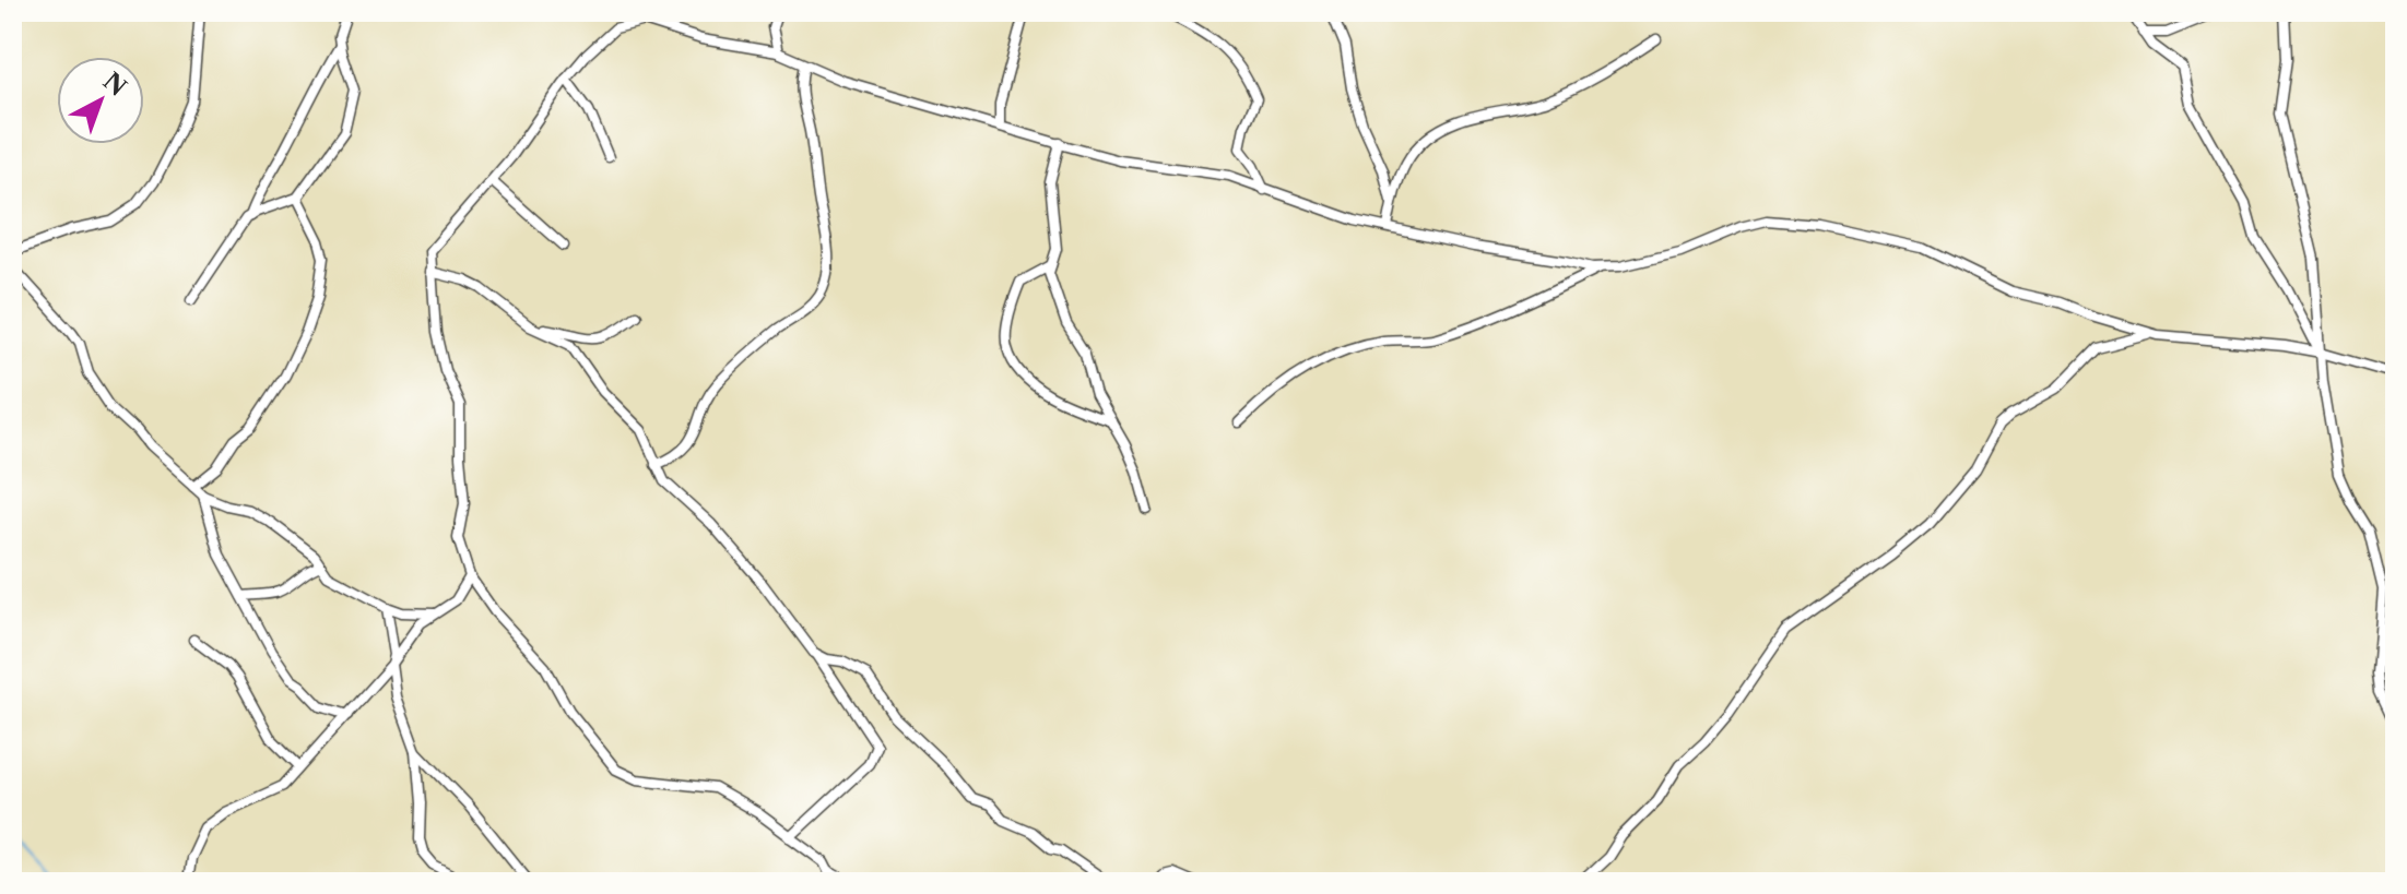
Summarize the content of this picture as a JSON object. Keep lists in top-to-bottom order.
{
  "north": "top right"
}
